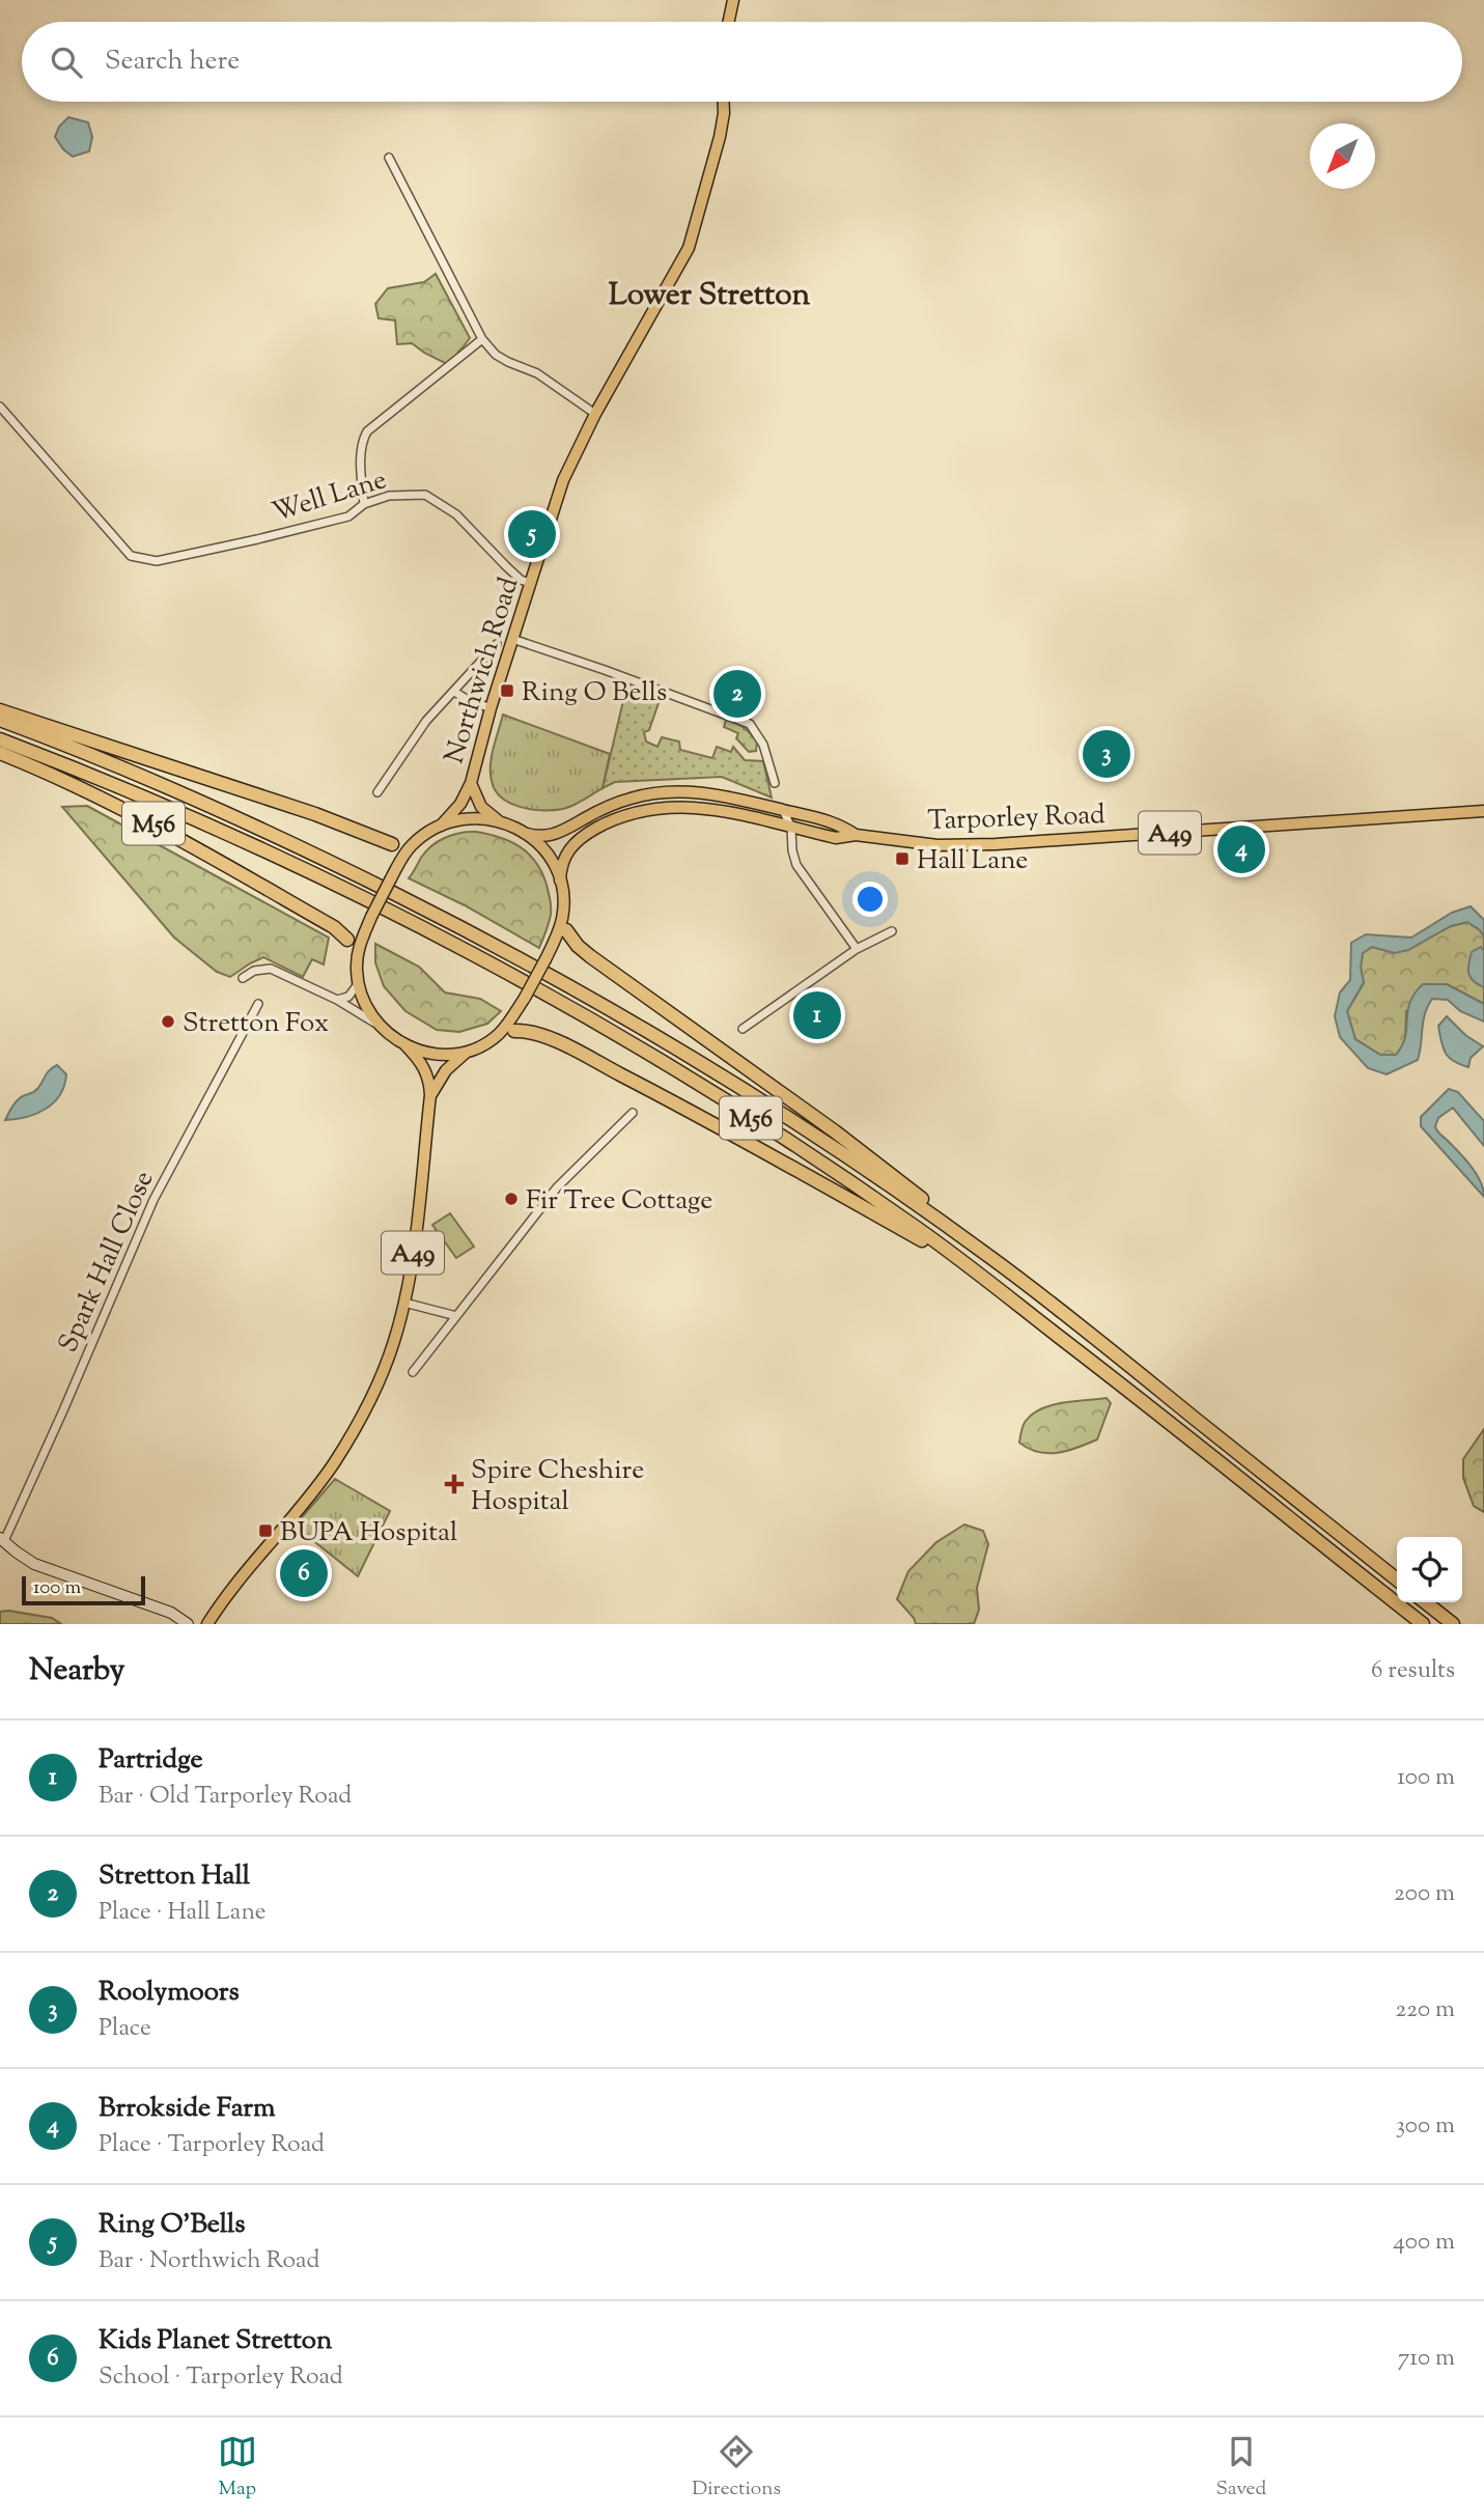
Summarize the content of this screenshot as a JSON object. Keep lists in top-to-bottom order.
{
  "streets": {
    "highway": ["M56"],
    "main road": ["Northwich Road", "Tarporley Road", "A49"],
    "street": ["Well Lane", "Spark Hall Close"]
  },
  "crossings": [
    ["Well Lane", "Northwich Road"],
    ["Northwich Road", "Tarporley Road"],
    ["Northwich Road", "A49"],
    ["Tarporley Road", "A49"]
  ],
  "districts": ["Lower Stretton"],
  "places": {
    "transit": ["Ring O Bells", "Hall Lane", "BUPA Hospital"],
    "other": ["Stretton Fox", "Fir Tree Cottage"],
    "health": ["Spire Cheshire Hospital"]
  },
  "scale_bar": "100 m",
  "north": "bottom left",
  "page": {
    "search": "Search here",
    "pins": [
      "5",
      "2",
      "3",
      "4",
      "1",
      "6"
    ],
    "scale": "100 m",
    "heading": ["Nearby", "6 results"],
    "list": [
      {
        "mark": "1",
        "name": "Partridge",
        "note": "Bar · Old Tarporley Road",
        "value": "100 m"
      },
      {
        "mark": "2",
        "name": "Stretton Hall",
        "note": "Place · Hall Lane",
        "value": "200 m"
      },
      {
        "mark": "3",
        "name": "Roolymoors",
        "note": "Place",
        "value": "220 m"
      },
      {
        "mark": "4",
        "name": "Brrokside Farm",
        "note": "Place · Tarporley Road",
        "value": "300 m"
      },
      {
        "mark": "5",
        "name": "Ring O'Bells",
        "note": "Bar · Northwich Road",
        "value": "400 m"
      },
      {
        "mark": "6",
        "name": "Kids Planet Stretton",
        "note": "School · Tarporley Road",
        "value": "710 m"
      }
    ],
    "nav": ["Map", "Directions", "Saved"]
  }
}
